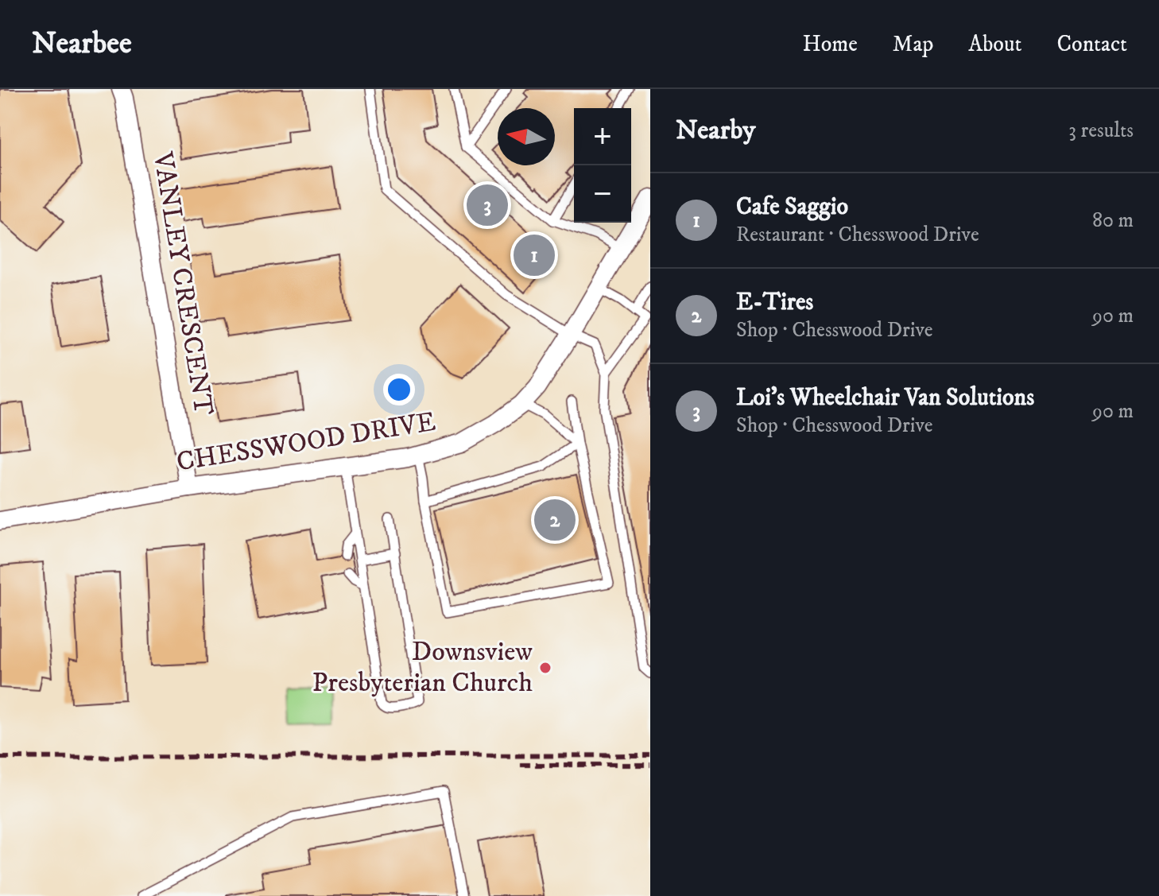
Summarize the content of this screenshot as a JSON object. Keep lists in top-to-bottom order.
{
  "streets": {
    "street": ["VANLEY CRESCENT", "CHESSWOOD DRIVE"]
  },
  "crossings": [
    ["VANLEY CRESCENT", "CHESSWOOD DRIVE"]
  ],
  "places": ["Downsview Presbyterian Church"],
  "north": "left",
  "page": {
    "header": "Nearbee",
    "nav": [
      "Home",
      "Map",
      "About",
      "Contact"
    ],
    "heading": ["Nearby", "3 results"],
    "map_buttons": ["+", "−"],
    "list": [
      {
        "mark": "1",
        "name": "Cafe Saggio",
        "note": "Restaurant · Chesswood Drive",
        "value": "80 m"
      },
      {
        "mark": "2",
        "name": "E-Tires",
        "note": "Shop · Chesswood Drive",
        "value": "90 m"
      },
      {
        "mark": "3",
        "name": "Loi's Wheelchair Van Solutions",
        "note": "Shop · Chesswood Drive",
        "value": "90 m"
      }
    ],
    "pins": ["3", "1", "2"]
  }
}
